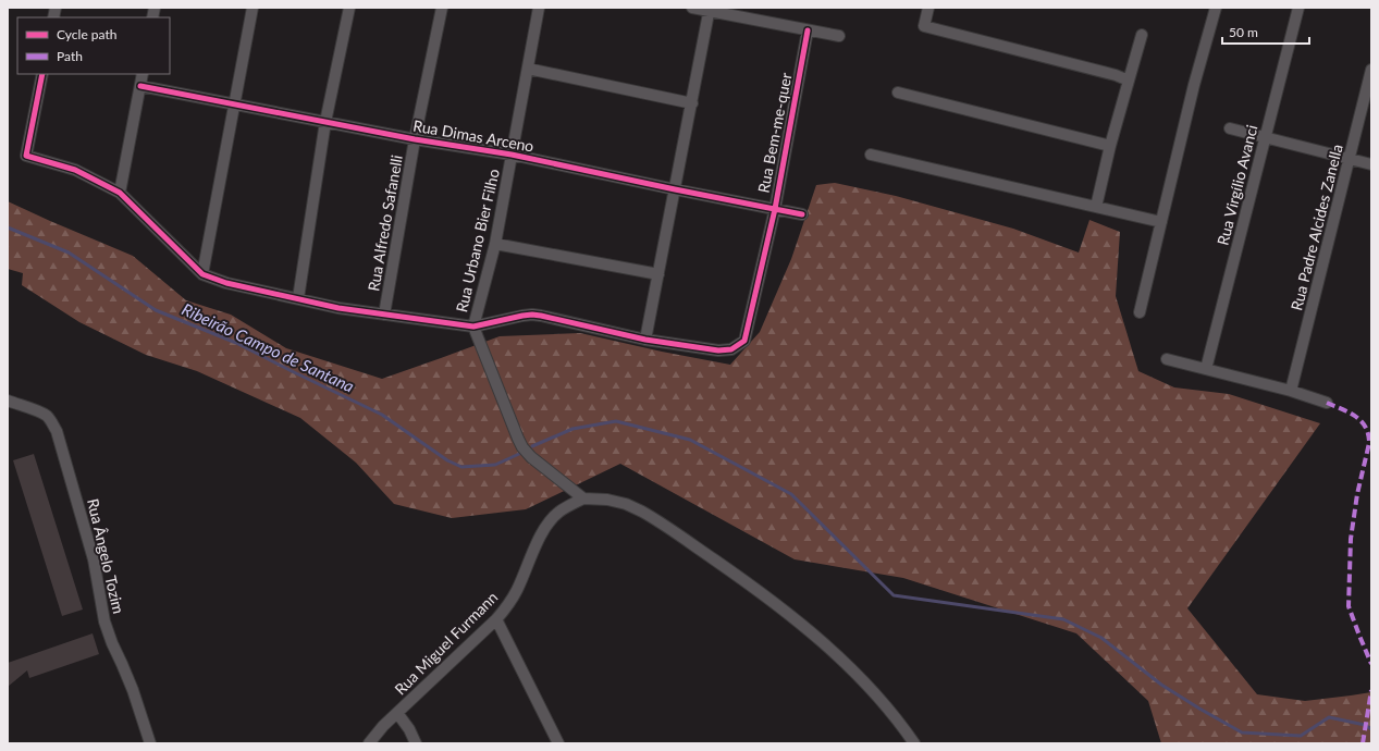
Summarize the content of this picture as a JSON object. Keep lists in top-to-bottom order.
{
  "streets": {
    "street": [
      "Rua Bem-me-quer",
      "Rua Dimas Arceno",
      "Rua Virgílio Avanci",
      "Rua Alfredo Safanelli",
      "Rua Padre Alcides Zanella",
      "Rua Urbano Bier Filho",
      "Rua Ângelo Tozim",
      "Rua Miguel Furmann"
    ]
  },
  "crossings": [
    ["Rua Bem-me-quer", "Rua Dimas Arceno"],
    ["Rua Dimas Arceno", "Rua Alfredo Safanelli"],
    ["Rua Dimas Arceno", "Rua Urbano Bier Filho"]
  ],
  "water": ["Ribeirão Campo de Santana"],
  "legend": ["Cycle path", "Path"],
  "scale_bar": "50 m"
}
